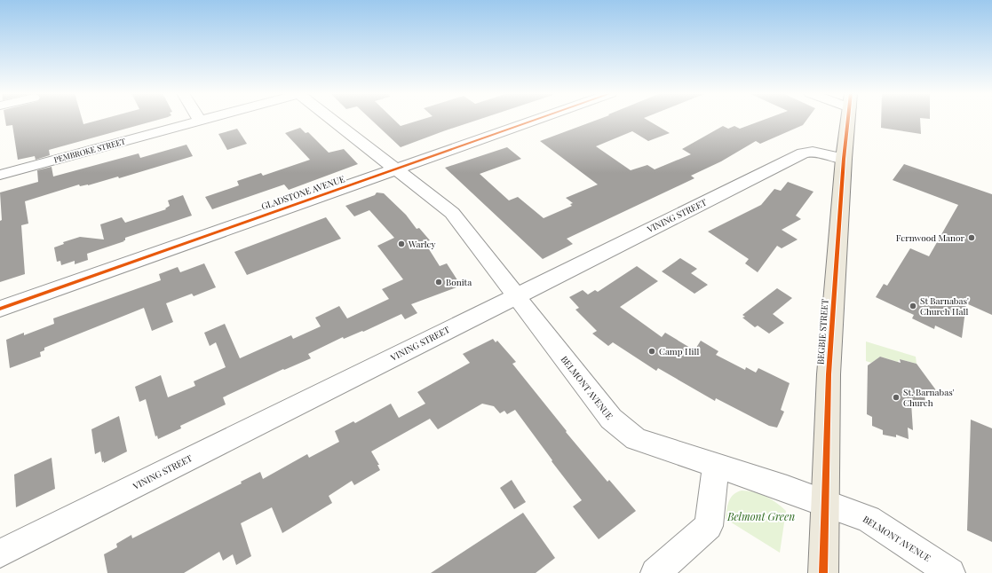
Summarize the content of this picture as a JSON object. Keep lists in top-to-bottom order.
{
  "streets": {
    "main road": ["BEGBIE STREET"],
    "street": [
      "PEMBROKE STREET",
      "GLADSTONE AVENUE",
      "VINING STREET",
      "BELMONT AVENUE"
    ]
  },
  "crossings": [
    ["GLADSTONE AVENUE", "BELMONT AVENUE"],
    ["VINING STREET", "BEGBIE STREET"],
    ["VINING STREET", "BELMONT AVENUE"],
    ["BEGBIE STREET", "BELMONT AVENUE"]
  ],
  "parks": ["Belmont Green"],
  "places": [
    "Fernwood Manor",
    "Warley",
    "Bonita",
    "St Barnabas' Church Hall",
    "Camp Hill",
    "St. Barnabas' Church"
  ]
}
